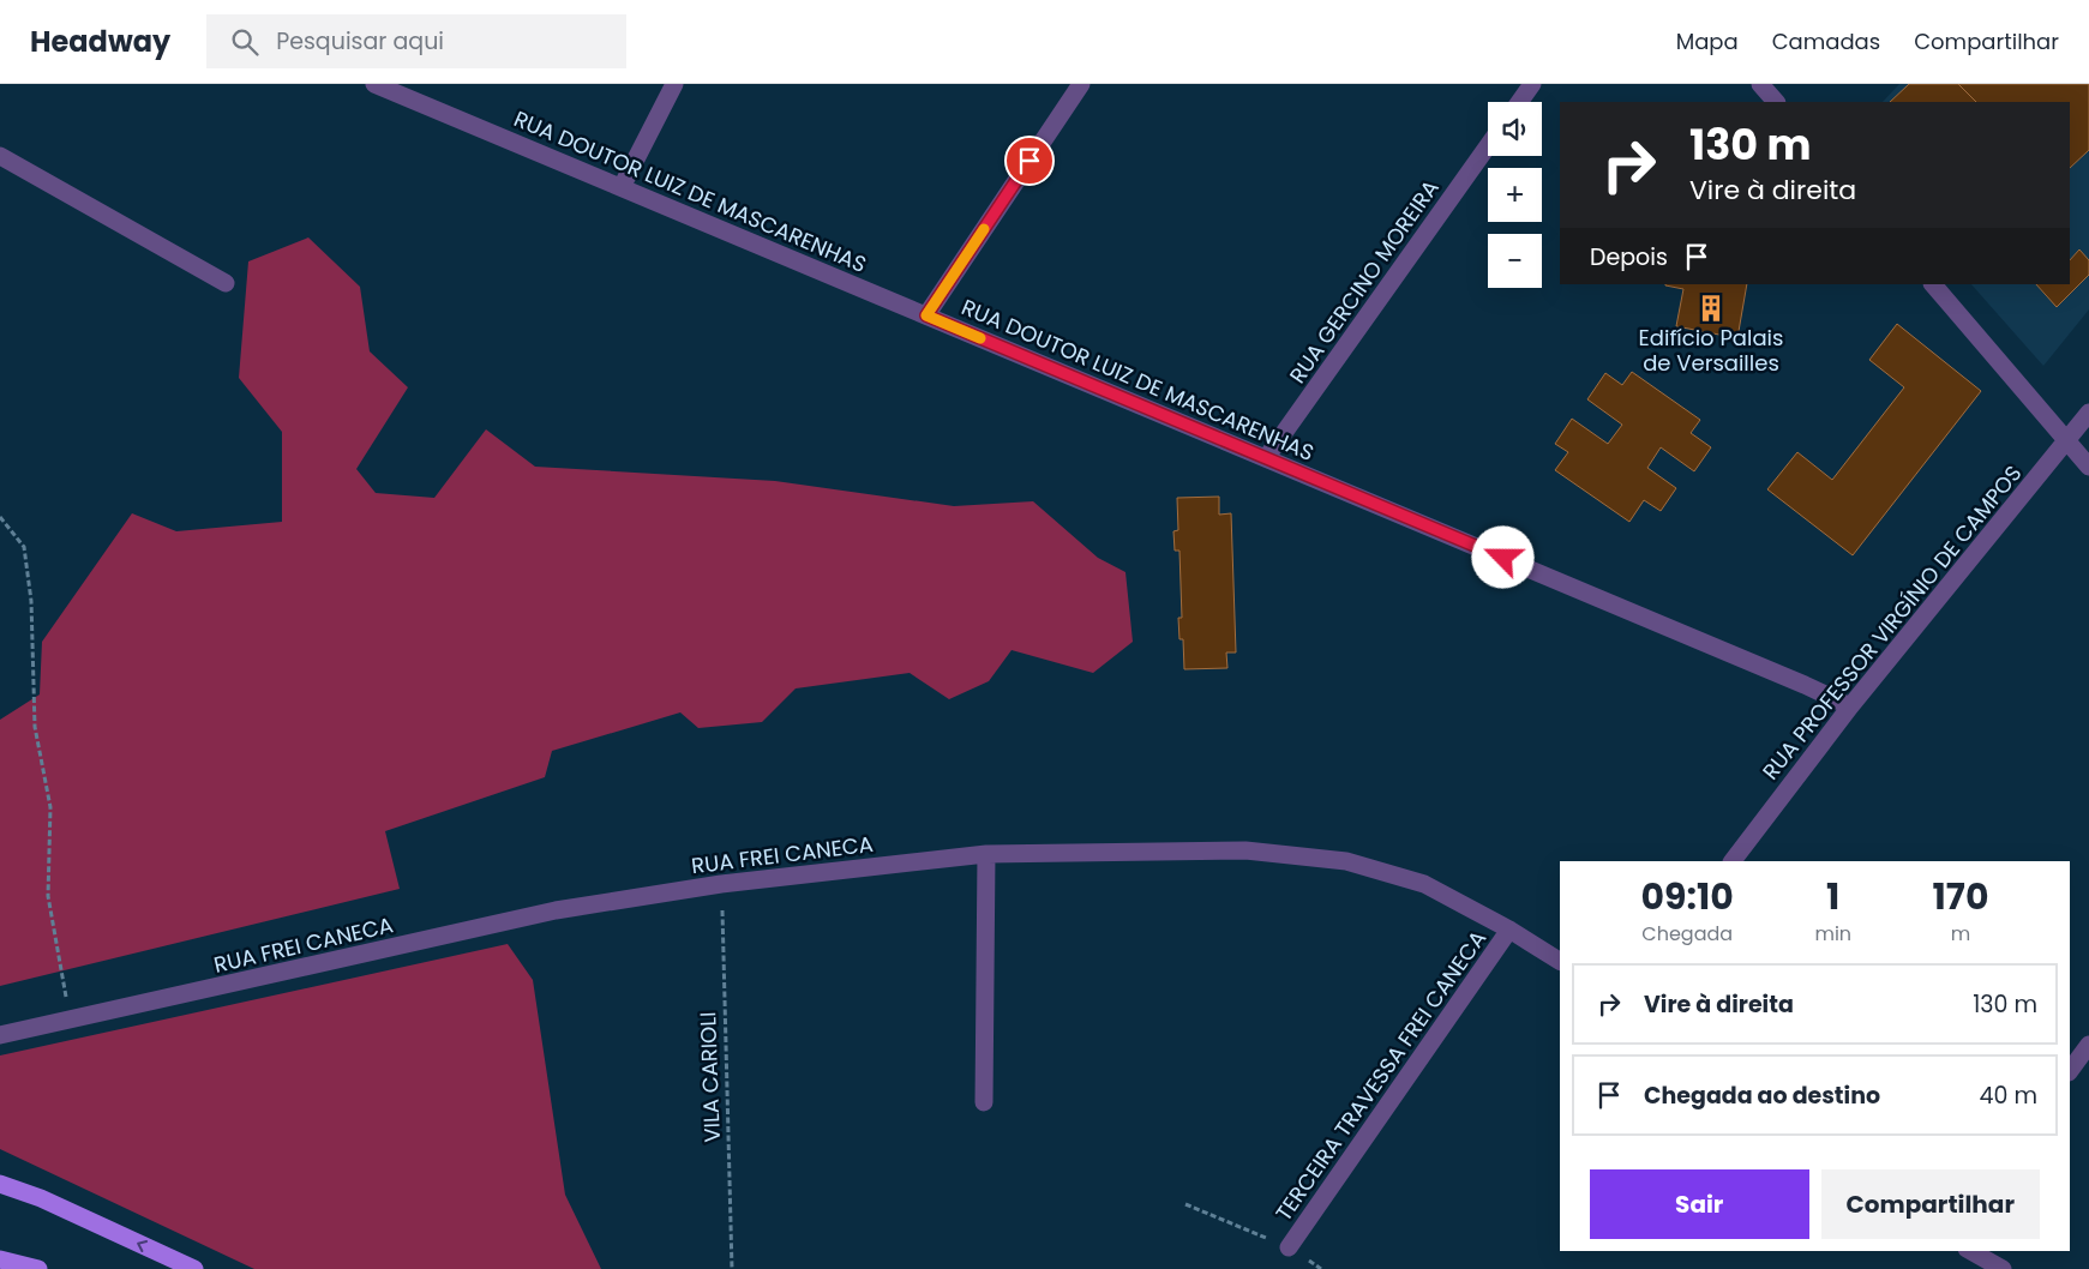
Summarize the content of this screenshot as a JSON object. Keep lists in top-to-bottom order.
{
  "streets": {
    "street": [
      "RUA DOUTOR LUIZ DE MASCARENHAS",
      "RUA GERCINO MOREIRA",
      "RUA PROFESSOR VIRGÍNIO DE CAMPOS",
      "RUA FREI CANECA",
      "TERCEIRA TRAVESSA FREI CANECA"
    ],
    "path": ["VILA CARIOLI"]
  },
  "crossings": [
    ["RUA DOUTOR LUIZ DE MASCARENHAS", "RUA GERCINO MOREIRA"],
    ["RUA DOUTOR LUIZ DE MASCARENHAS", "RUA PROFESSOR VIRGÍNIO DE CAMPOS"],
    ["RUA FREI CANECA", "TERCEIRA TRAVESSA FREI CANECA"],
    ["RUA FREI CANECA", "VILA CARIOLI"]
  ],
  "places": {
    "building": ["Edifício Palais de Versailles"]
  },
  "page": {
    "header": "Headway",
    "search": "Pesquisar aqui",
    "nav": ["Mapa", "Camadas", "Compartilhar"],
    "map_buttons": ["+", "−"],
    "turn": ["130 m", "Vire à direita"],
    "then": "Depois",
    "eta": [
      "09:10",
      "Chegada",
      "1",
      "min",
      "170",
      "m"
    ],
    "list": [
      {
        "name": "Vire à direita",
        "value": "130 m"
      },
      {
        "name": "Chegada ao destino",
        "value": "40 m"
      }
    ],
    "buttons": ["Sair", "Compartilhar"]
  }
}
